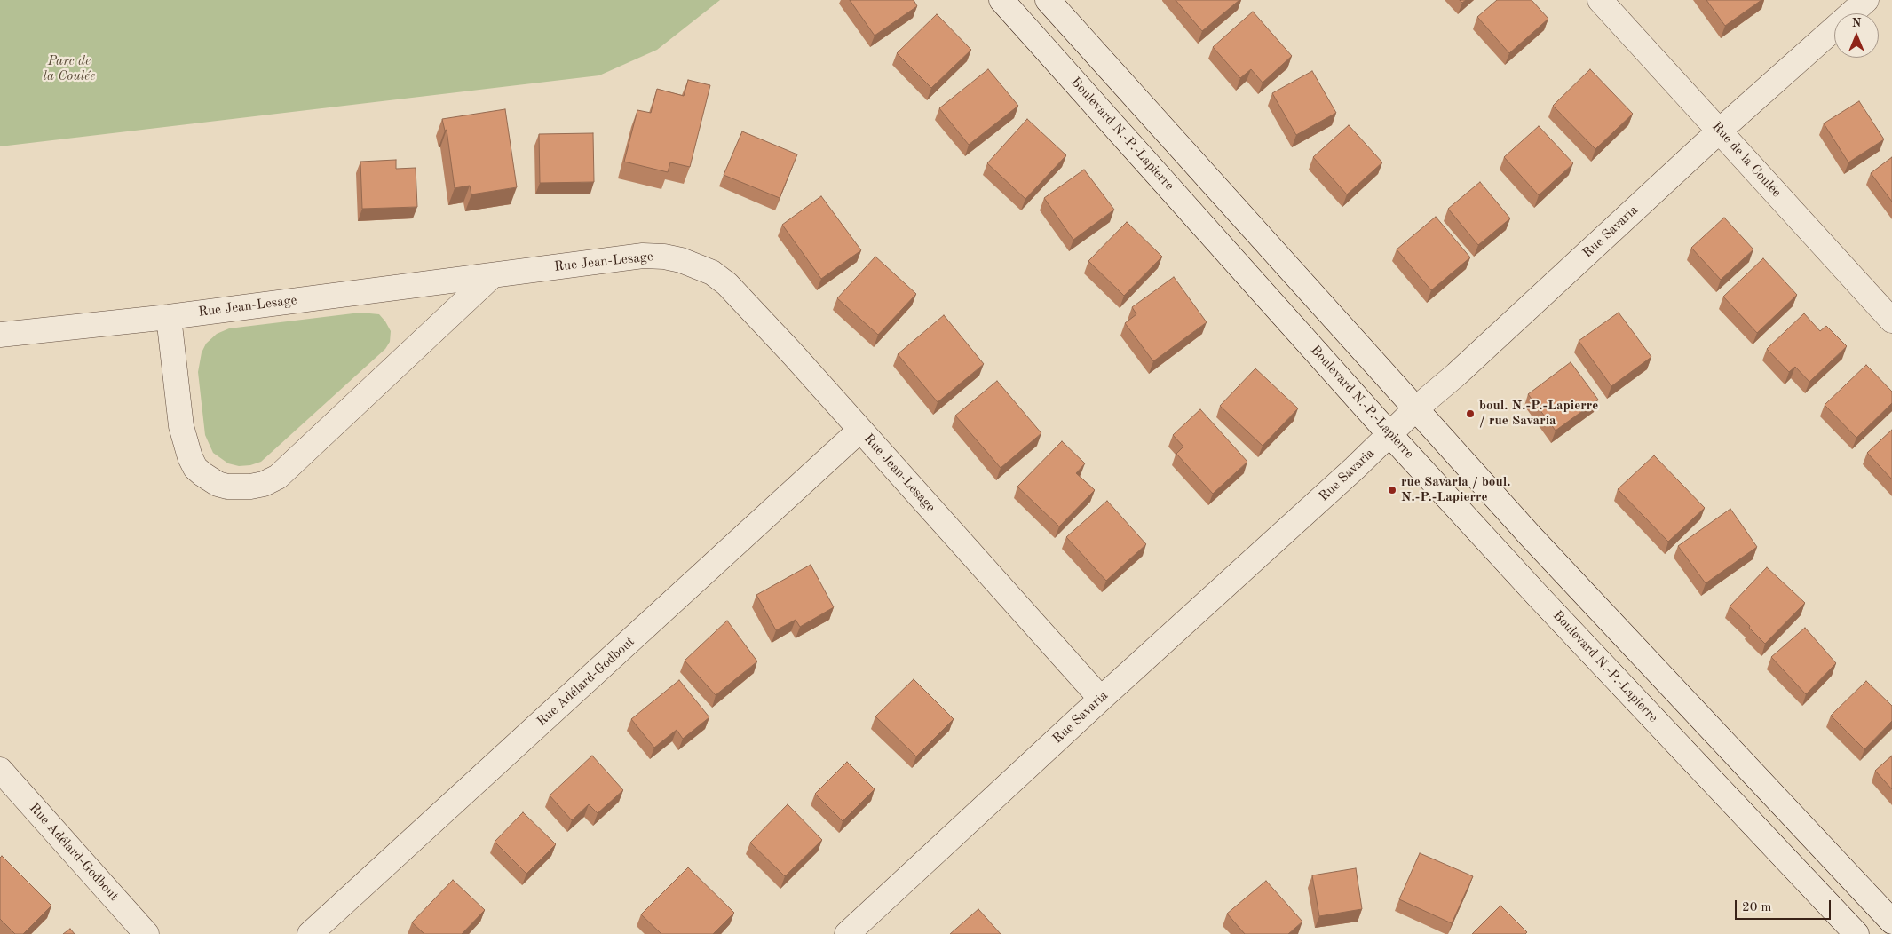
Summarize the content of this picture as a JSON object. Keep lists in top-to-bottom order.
{
  "streets": {
    "street": [
      "Boulevard N.-P.-Lapierre",
      "Rue de la Coulée",
      "Rue Savaria",
      "Rue Jean-Lesage",
      "Rue Adélard-Godbout"
    ]
  },
  "crossings": [
    ["Boulevard N.-P.-Lapierre", "Rue Savaria"],
    ["Rue de la Coulée", "Rue Savaria"],
    ["Rue Savaria", "Rue Jean-Lesage"],
    ["Rue Jean-Lesage", "Rue Adélard-Godbout"]
  ],
  "parks": ["Parc de la Coulée"],
  "places": ["boul. N.-P.-Lapierre / rue Savaria", "rue Savaria / boul. N.-P.-Lapierre"],
  "scale_bar": "20 m",
  "north": "top"
}
